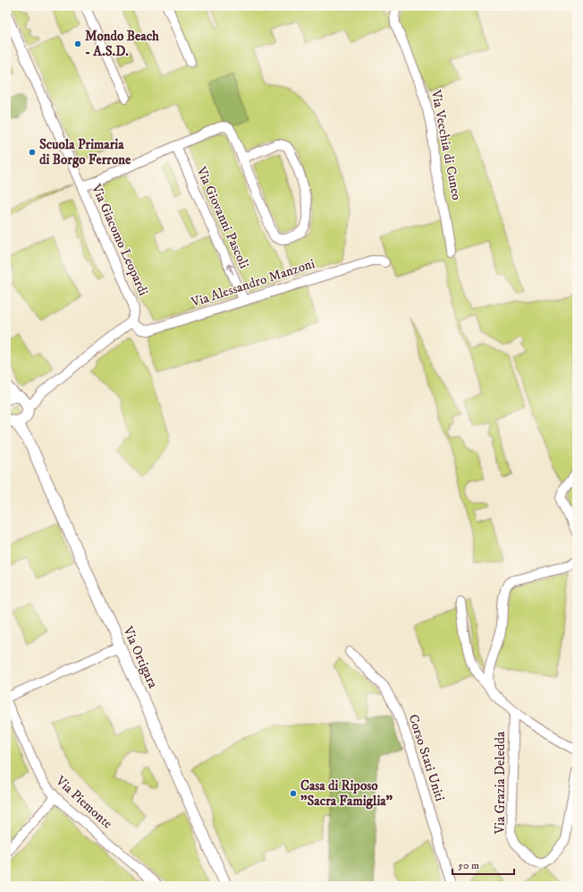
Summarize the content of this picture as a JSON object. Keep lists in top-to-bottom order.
{
  "streets": {
    "street": [
      "Via Vecchia di Cuneo",
      "Via Giovanni Pascoli",
      "Via Giacomo Leopardi",
      "Via Alessandro Manzoni",
      "Via Ortigara",
      "Corso Stati Uniti",
      "Via Grazia Deledda",
      "Via Piemonte"
    ]
  },
  "crossings": [
    ["Via Giovanni Pascoli", "Via Alessandro Manzoni"],
    ["Via Giacomo Leopardi", "Via Alessandro Manzoni"]
  ],
  "one_way": ["Via Giovanni Pascoli"],
  "places": ["Mondo Beach - A.S.D.", "Scuola Primaria di Borgo Ferrone", "Casa di Riposo \"Sacra Famiglia\""],
  "scale_bar": "50 m"
}
